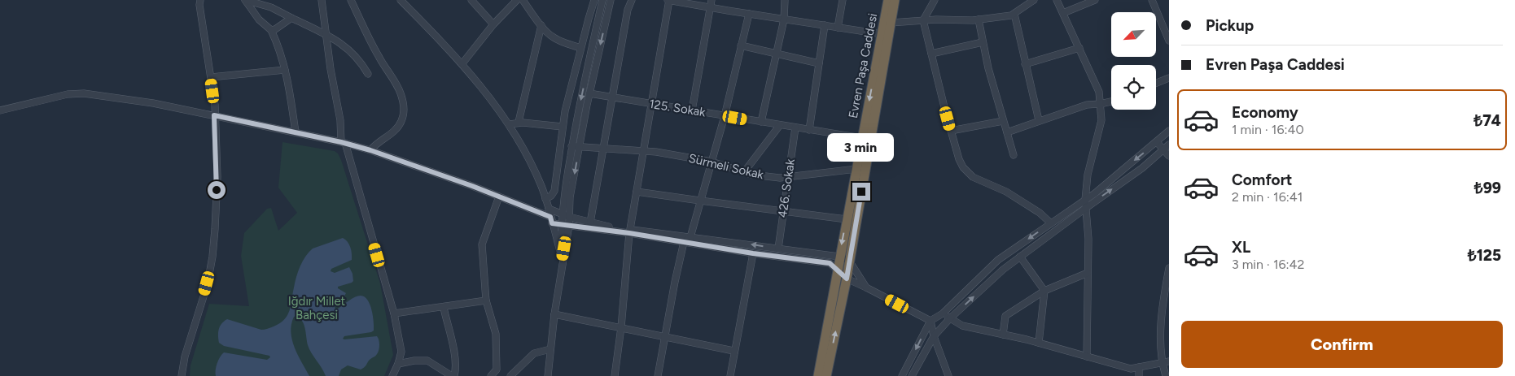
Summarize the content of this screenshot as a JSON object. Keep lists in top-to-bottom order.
{
  "streets": {
    "highway": ["Evren Paşa Caddesi"],
    "street": ["125. Sokak", "Sürmeli Sokak", "426. Sokak"]
  },
  "crossings": [
    ["Evren Paşa Caddesi", "125. Sokak"],
    ["Evren Paşa Caddesi", "Sürmeli Sokak"],
    ["125. Sokak", "426. Sokak"],
    ["Sürmeli Sokak", "426. Sokak"]
  ],
  "parks": ["Iğdır Millet Bahçesi"],
  "north": "bottom left",
  "page": {
    "banner": ["Pickup", "Evren Paşa Caddesi"],
    "list": [
      {
        "name": "Economy",
        "note": "1 min · 16:40",
        "value": "₺74"
      },
      {
        "name": "Comfort",
        "note": "2 min · 16:41",
        "value": "₺99"
      },
      {
        "name": "XL",
        "note": "3 min · 16:42",
        "value": "₺125"
      }
    ],
    "bubble": "3 min",
    "buttons": "Confirm"
  }
}
